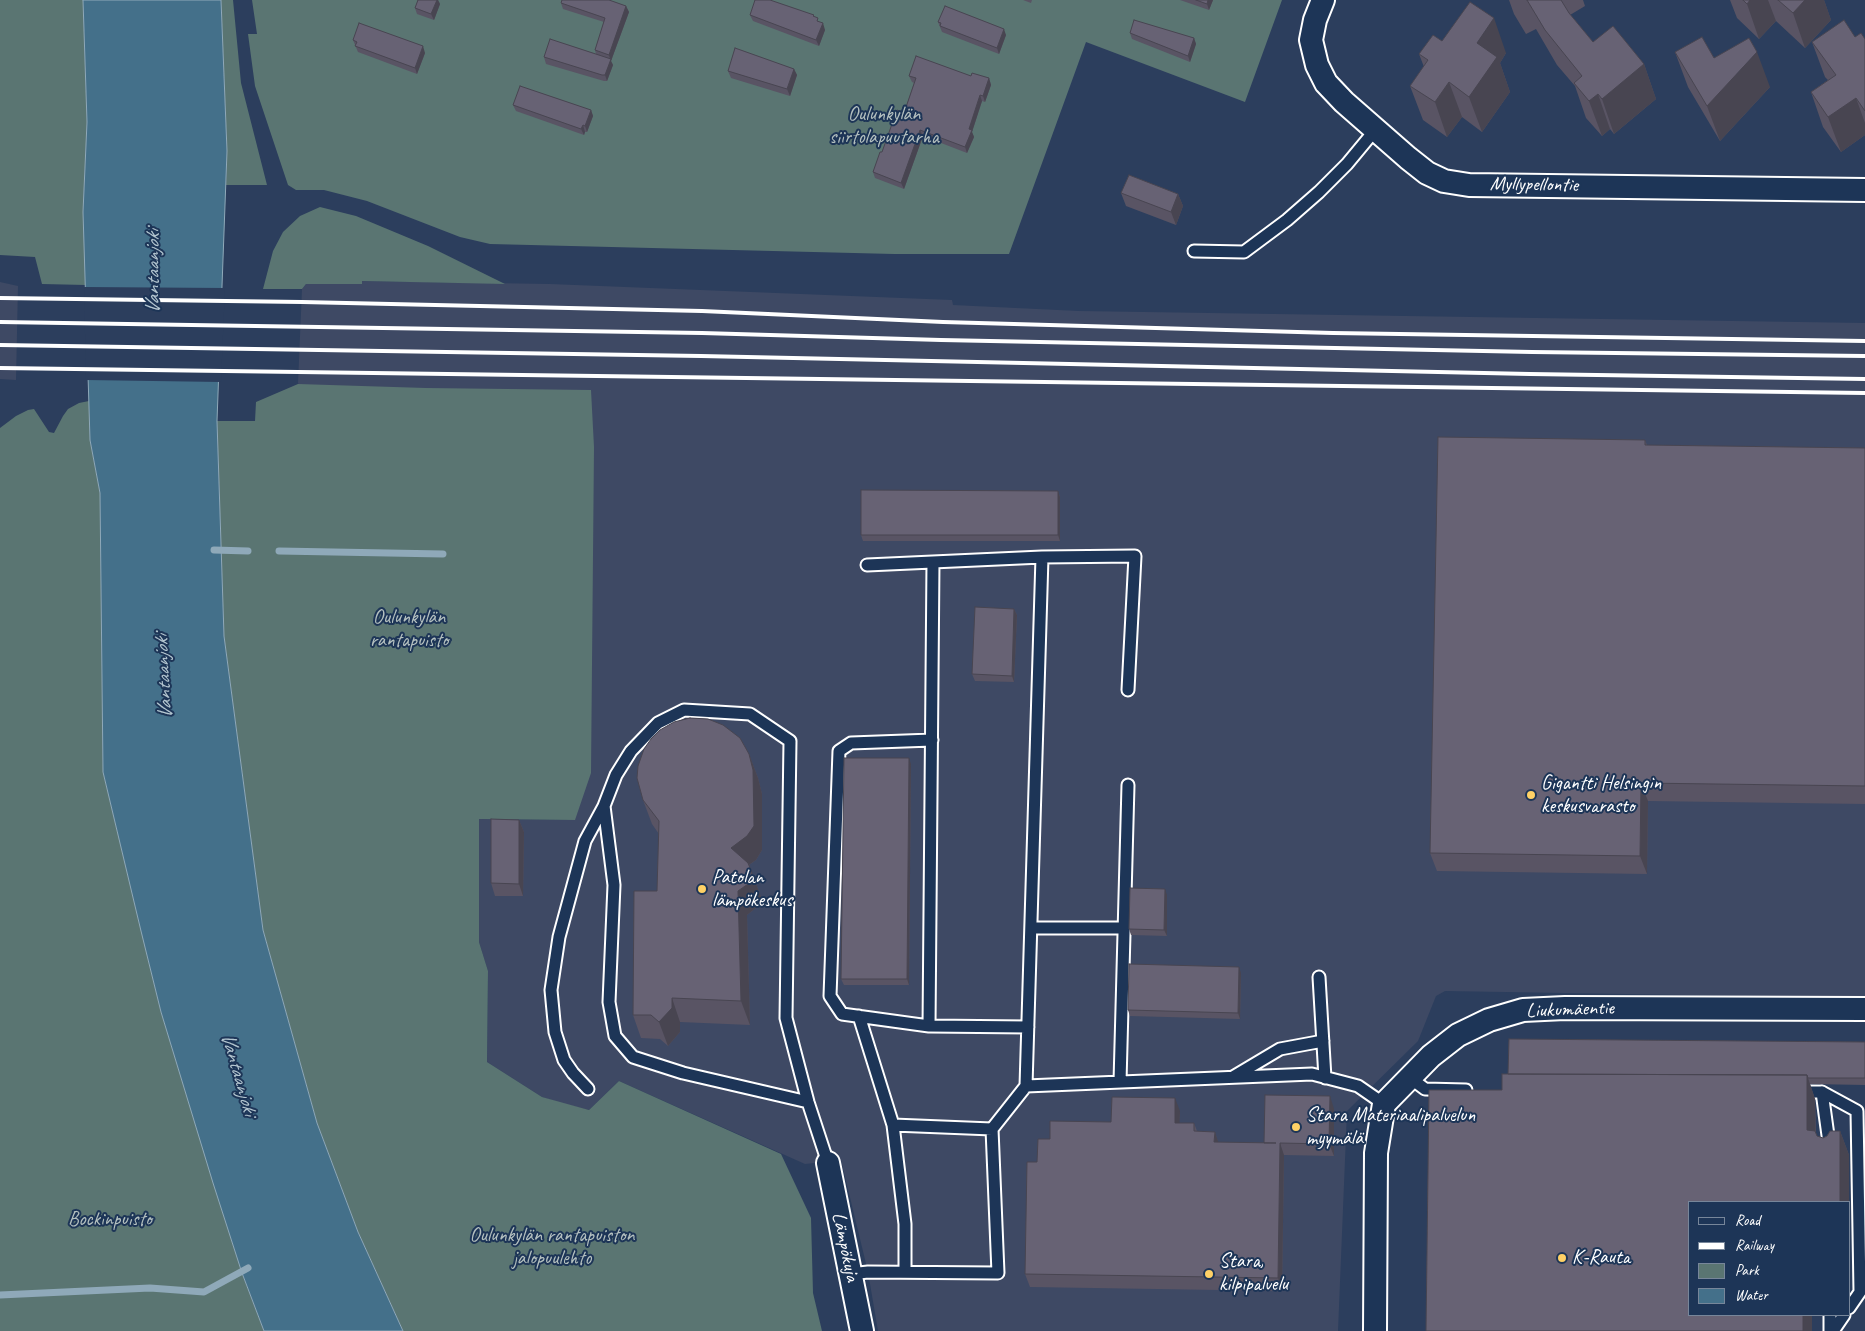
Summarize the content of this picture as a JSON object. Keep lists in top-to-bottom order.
{
  "streets": {
    "street": ["Myllypellontie", "Liukumäentie", "Lämpökuja"]
  },
  "water": ["Vantaanjoki"],
  "parks": [
    "Oulunkylän siirtolapuutarha",
    "Oulunkylän rantapuisto",
    "Bockinpuisto",
    "Oulunkylän rantapuiston jalopuulehto"
  ],
  "places": [
    "Gigantti Helsingin keskusvarasto",
    "Patolan lämpökeskus",
    "Stara Materiaalipalvelun myymälä",
    "K-Rauta",
    "Stara, kilpipalvelu"
  ],
  "legend": [
    "Road",
    "Railway",
    "Park",
    "Water"
  ]
}
